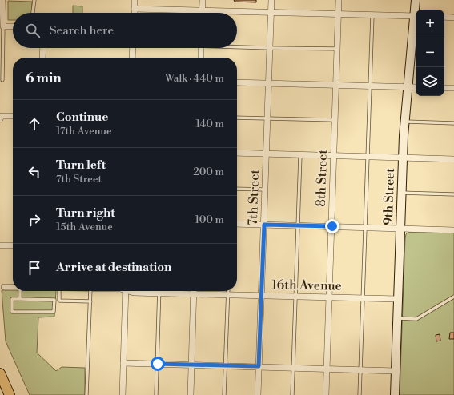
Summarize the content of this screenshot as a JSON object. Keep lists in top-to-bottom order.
{
  "streets": {
    "street": [
      "8th Street",
      "9th Street",
      "7th Street",
      "16th Avenue"
    ]
  },
  "crossings": [
    ["8th Street", "16th Avenue"],
    ["9th Street", "16th Avenue"],
    ["7th Street", "16th Avenue"]
  ],
  "page": {
    "map_buttons": ["+", "−"],
    "search": "Search here",
    "heading": ["6 min", "Walk · 440 m"],
    "list": [
      ["Continue", "17th Avenue", "140 m"],
      ["Turn left", "7th Street", "200 m"],
      ["Turn right", "15th Avenue", "100 m"],
      "Arrive at destination"
    ]
  }
}
